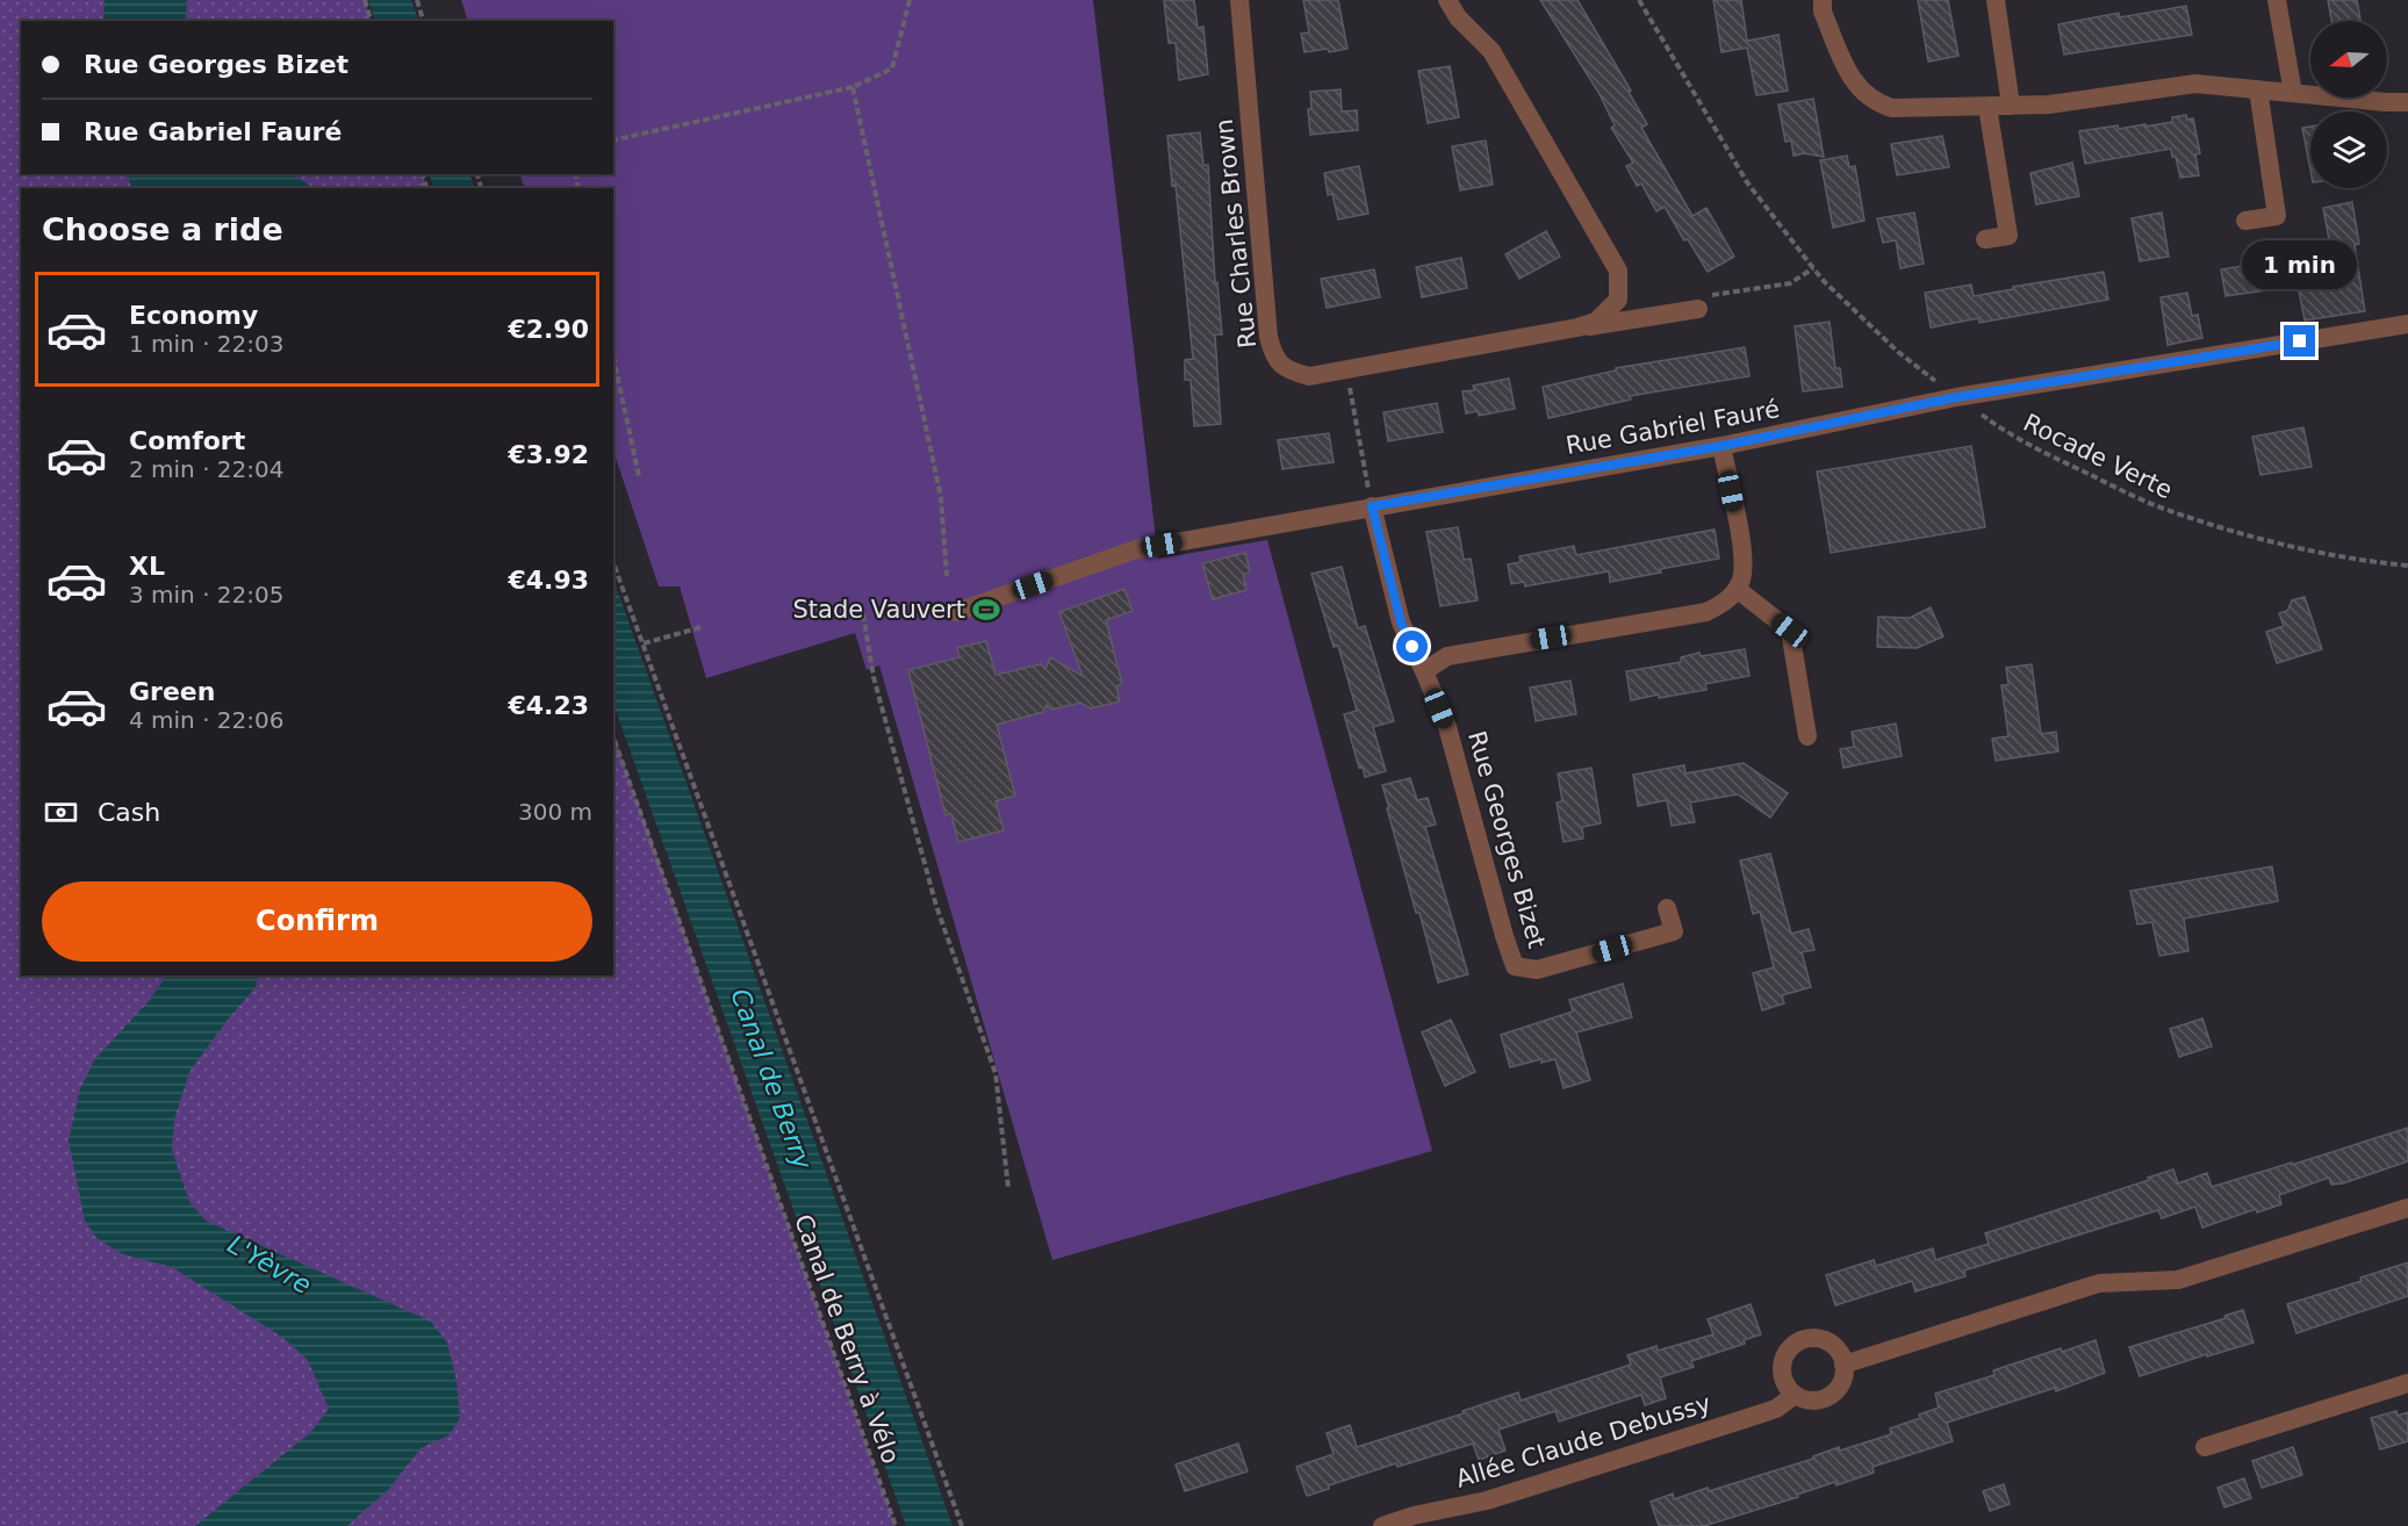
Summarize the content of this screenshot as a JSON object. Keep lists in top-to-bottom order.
{
  "streets": {
    "street": [
      "Rue Charles Brown",
      "Rue Gabriel Fauré",
      "Rue Georges Bizet",
      "Allée Claude Debussy"
    ],
    "path": ["Rocade Verte", "Canal de Berry à Vélo"]
  },
  "crossings": [
    ["Rue Gabriel Fauré", "Rocade Verte"],
    ["Rue Gabriel Fauré", "Rue Georges Bizet"]
  ],
  "water": ["Canal de Berry", "L'Yèvre"],
  "places": {
    "sports": ["Stade Vauvert"]
  },
  "north": "left",
  "page": {
    "banner": ["Rue Georges Bizet", "Rue Gabriel Fauré"],
    "heading": "Choose a ride",
    "bubble": "1 min",
    "list": [
      {
        "name": "Economy",
        "note": "1 min · 22:03",
        "value": "€2.90"
      },
      {
        "name": "Comfort",
        "note": "2 min · 22:04",
        "value": "€3.92"
      },
      {
        "name": "XL",
        "note": "3 min · 22:05",
        "value": "€4.93"
      },
      {
        "name": "Green",
        "note": "4 min · 22:06",
        "value": "€4.23"
      }
    ],
    "pay": ["Cash", "300 m"],
    "buttons": "Confirm"
  }
}
